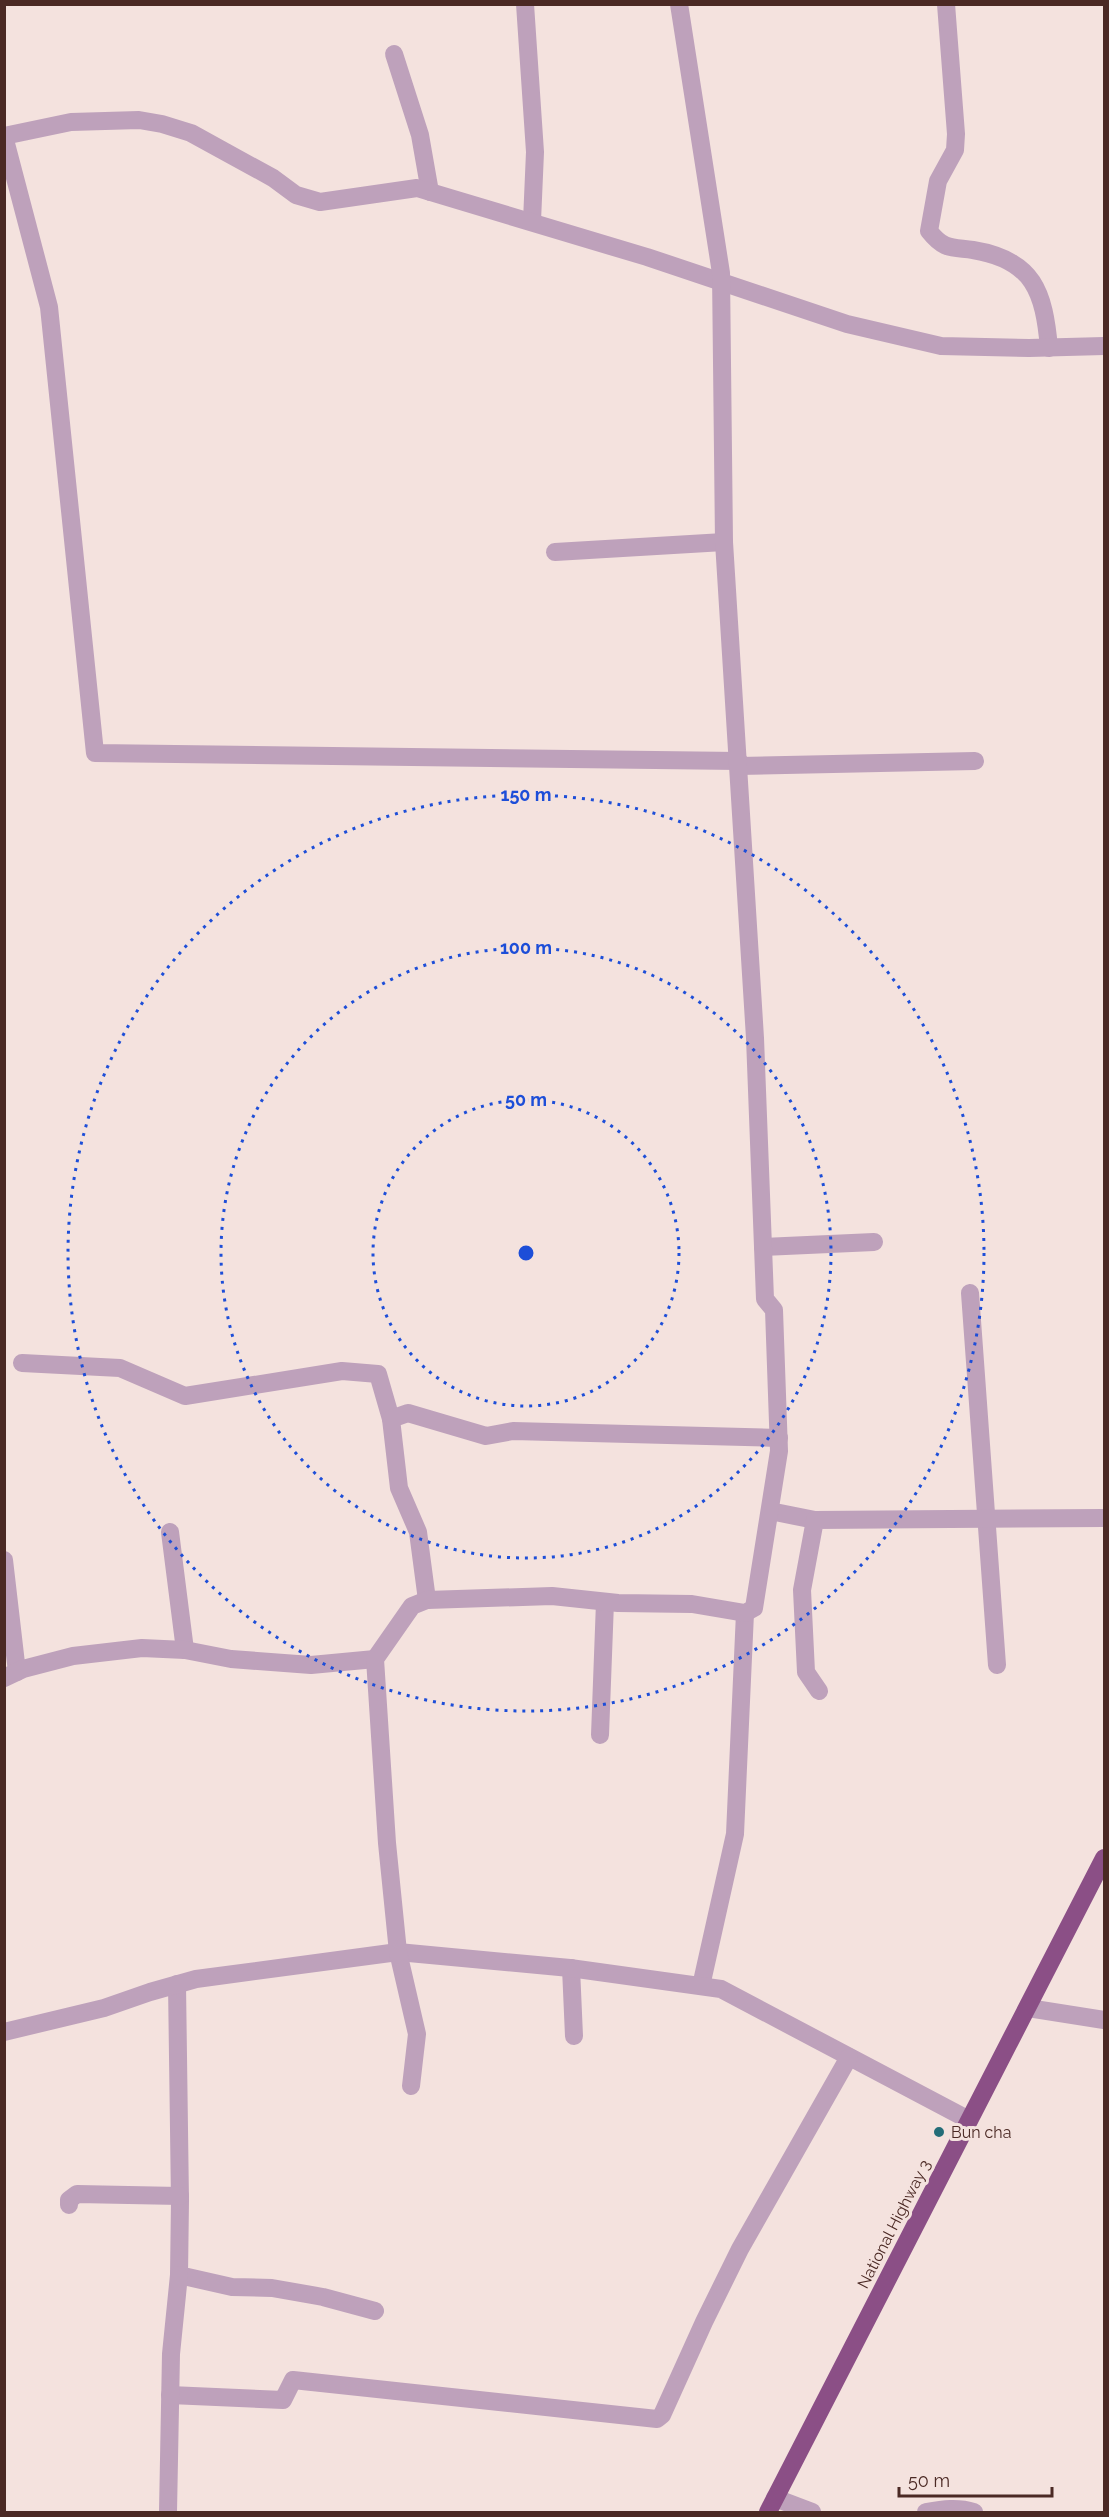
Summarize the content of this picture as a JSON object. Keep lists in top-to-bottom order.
{
  "streets": {
    "highway": ["National Highway 3"]
  },
  "places": ["Bun cha"],
  "scale_bar": "50 m",
  "rings": ["150 m", "100 m", "50 m"]
}
